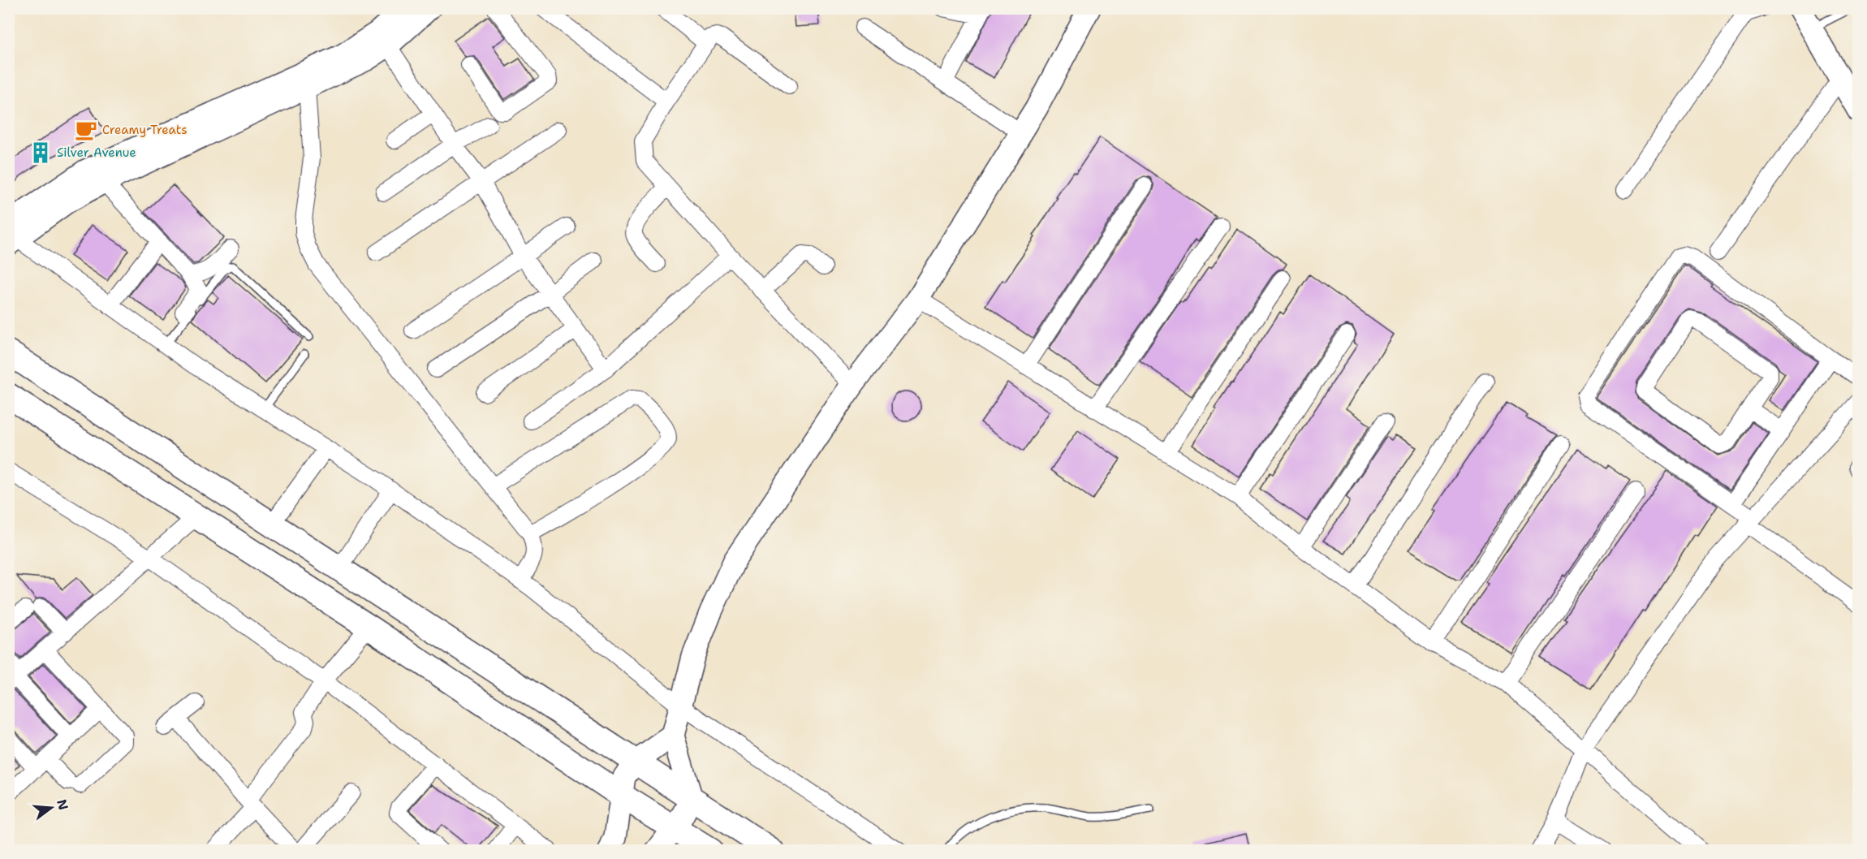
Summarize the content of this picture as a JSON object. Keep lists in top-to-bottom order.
{
  "places": {
    "cafe": ["Creamy Treats"],
    "building": ["Silver Avenue"]
  },
  "north": "right"
}
